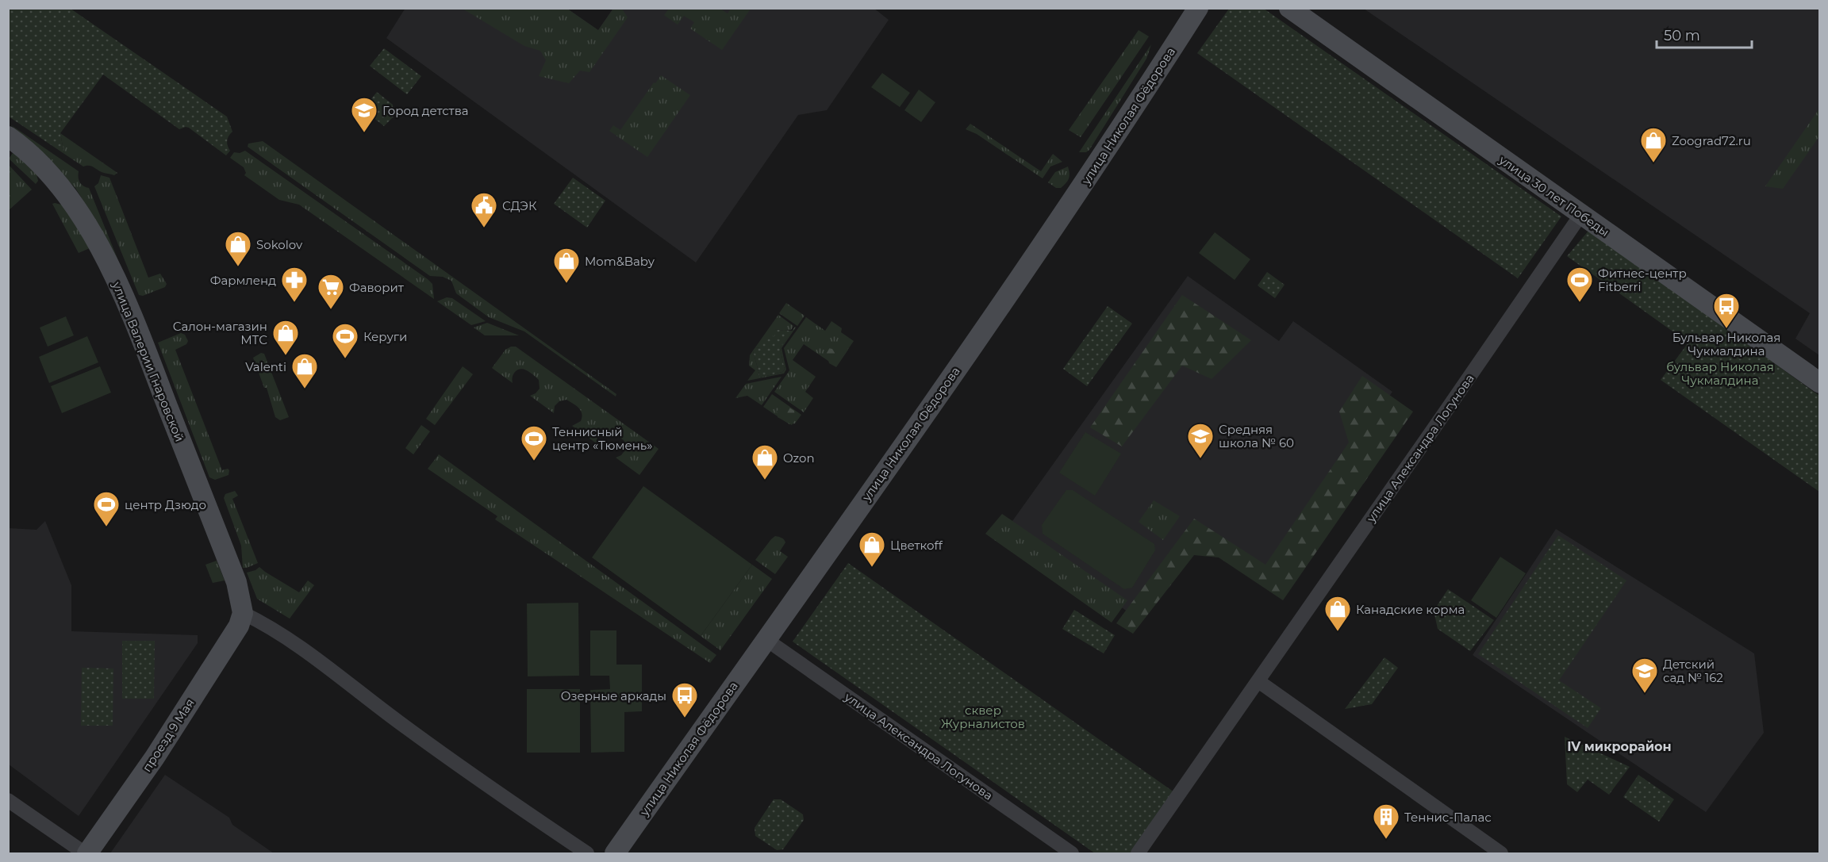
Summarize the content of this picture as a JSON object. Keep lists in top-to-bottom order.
{
  "streets": {
    "street": [
      "улица Николая Фёдорова",
      "улица 30 лет Победы",
      "улица Валерии Гнаровской",
      "улица Александра Логунова",
      "проезд 9 Мая"
    ]
  },
  "crossings": [
    ["улица Николая Фёдорова", "улица Александра Логунова"],
    ["улица 30 лет Победы", "улица Александра Логунова"],
    ["улица Валерии Гнаровской", "проезд 9 Мая"]
  ],
  "districts": ["IV микрорайон"],
  "parks": ["бульвар Николая Чукмалдина", "сквер Журналистов"],
  "places": {
    "school or university": ["Город детства", "Средняя школа № 60", "Детский сад № 162"],
    "shop": [
      "Zoograd72.ru",
      "Sokolov",
      "Mom&Baby",
      "Салон-магазин МТС",
      "Valenti",
      "Ozon",
      "Цветкоff",
      "Канадские корма"
    ],
    "public building": ["СДЭК"],
    "pharmacy": ["Фармленд"],
    "sports": [
      "Фитнес-центр Fitberri",
      "Керуги",
      "Теннисный центр «Тюмень»",
      "центр Дзюдо"
    ],
    "supermarket": ["Фаворит"],
    "bus stop": ["Бульвар Николая Чукмалдина", "Озерные аркады"],
    "building": ["Теннис-Палас"]
  },
  "scale_bar": "50 m"
}
